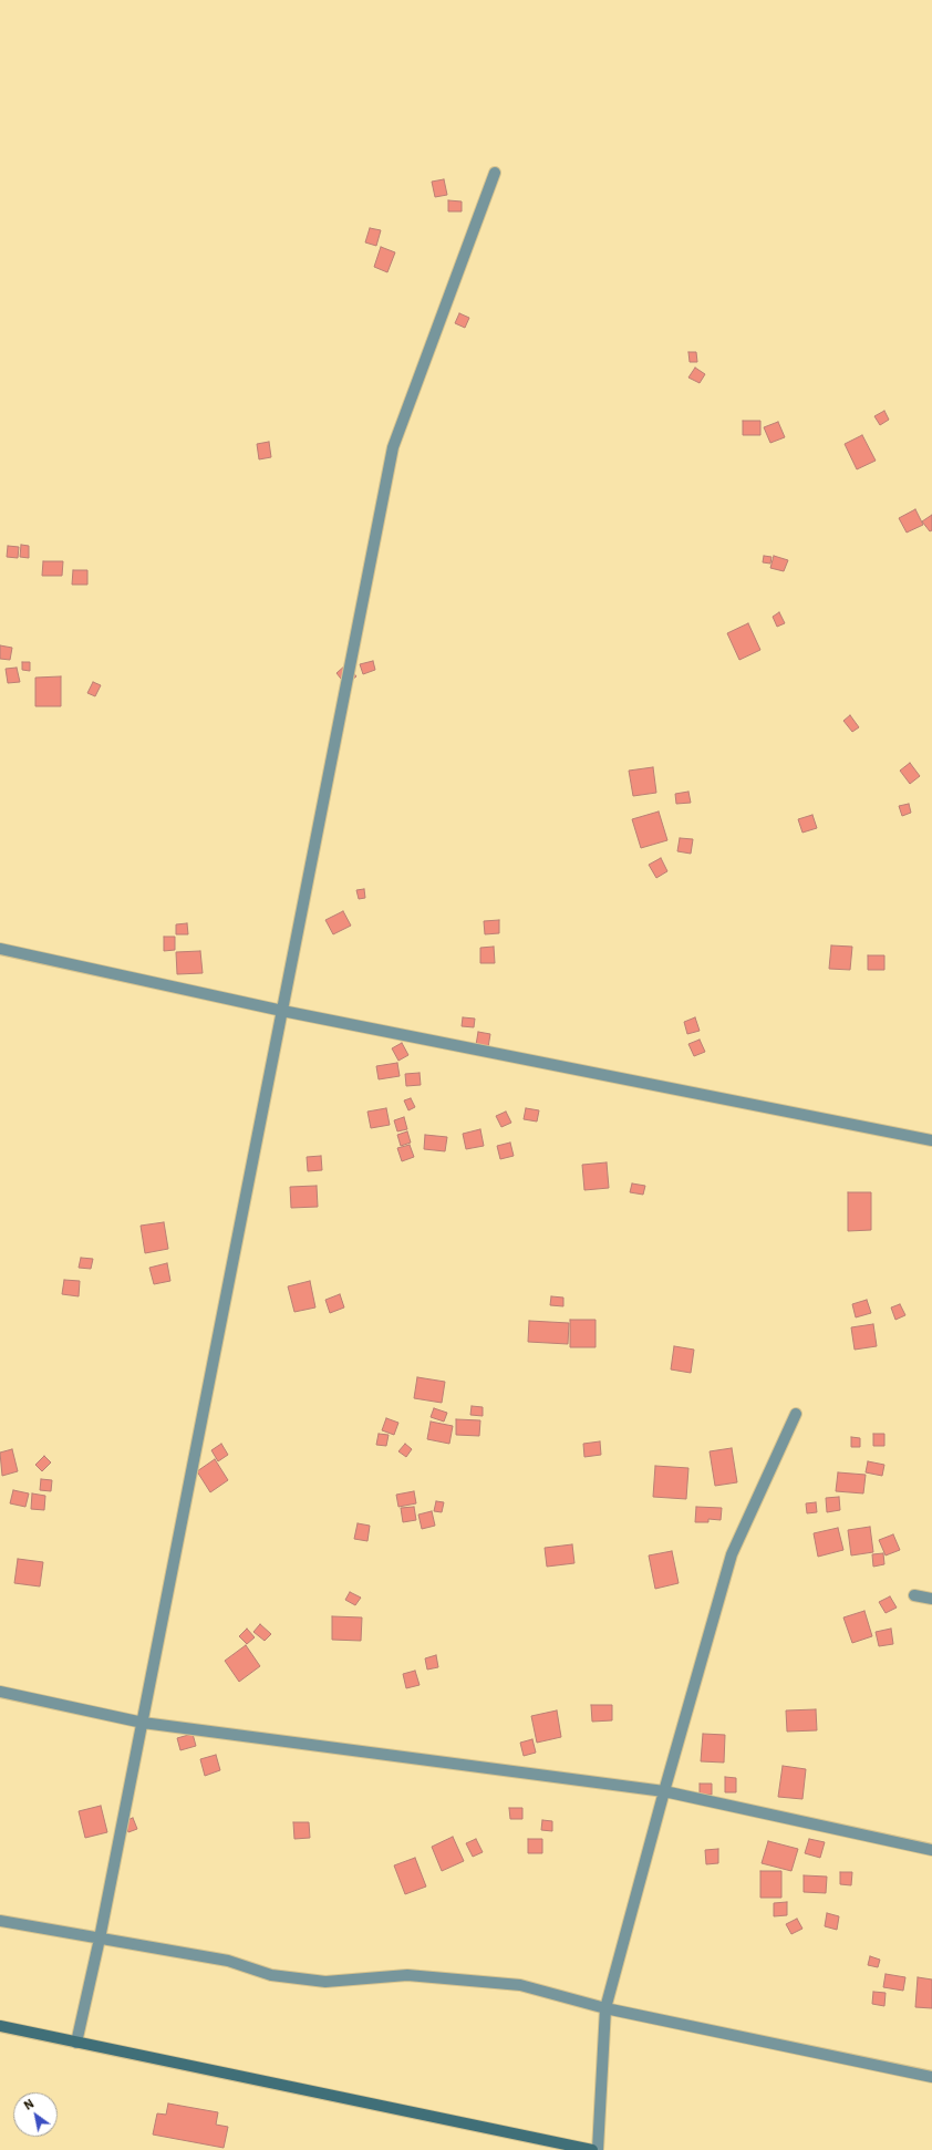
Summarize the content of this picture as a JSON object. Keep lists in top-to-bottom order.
{
  "north": "top left"
}
